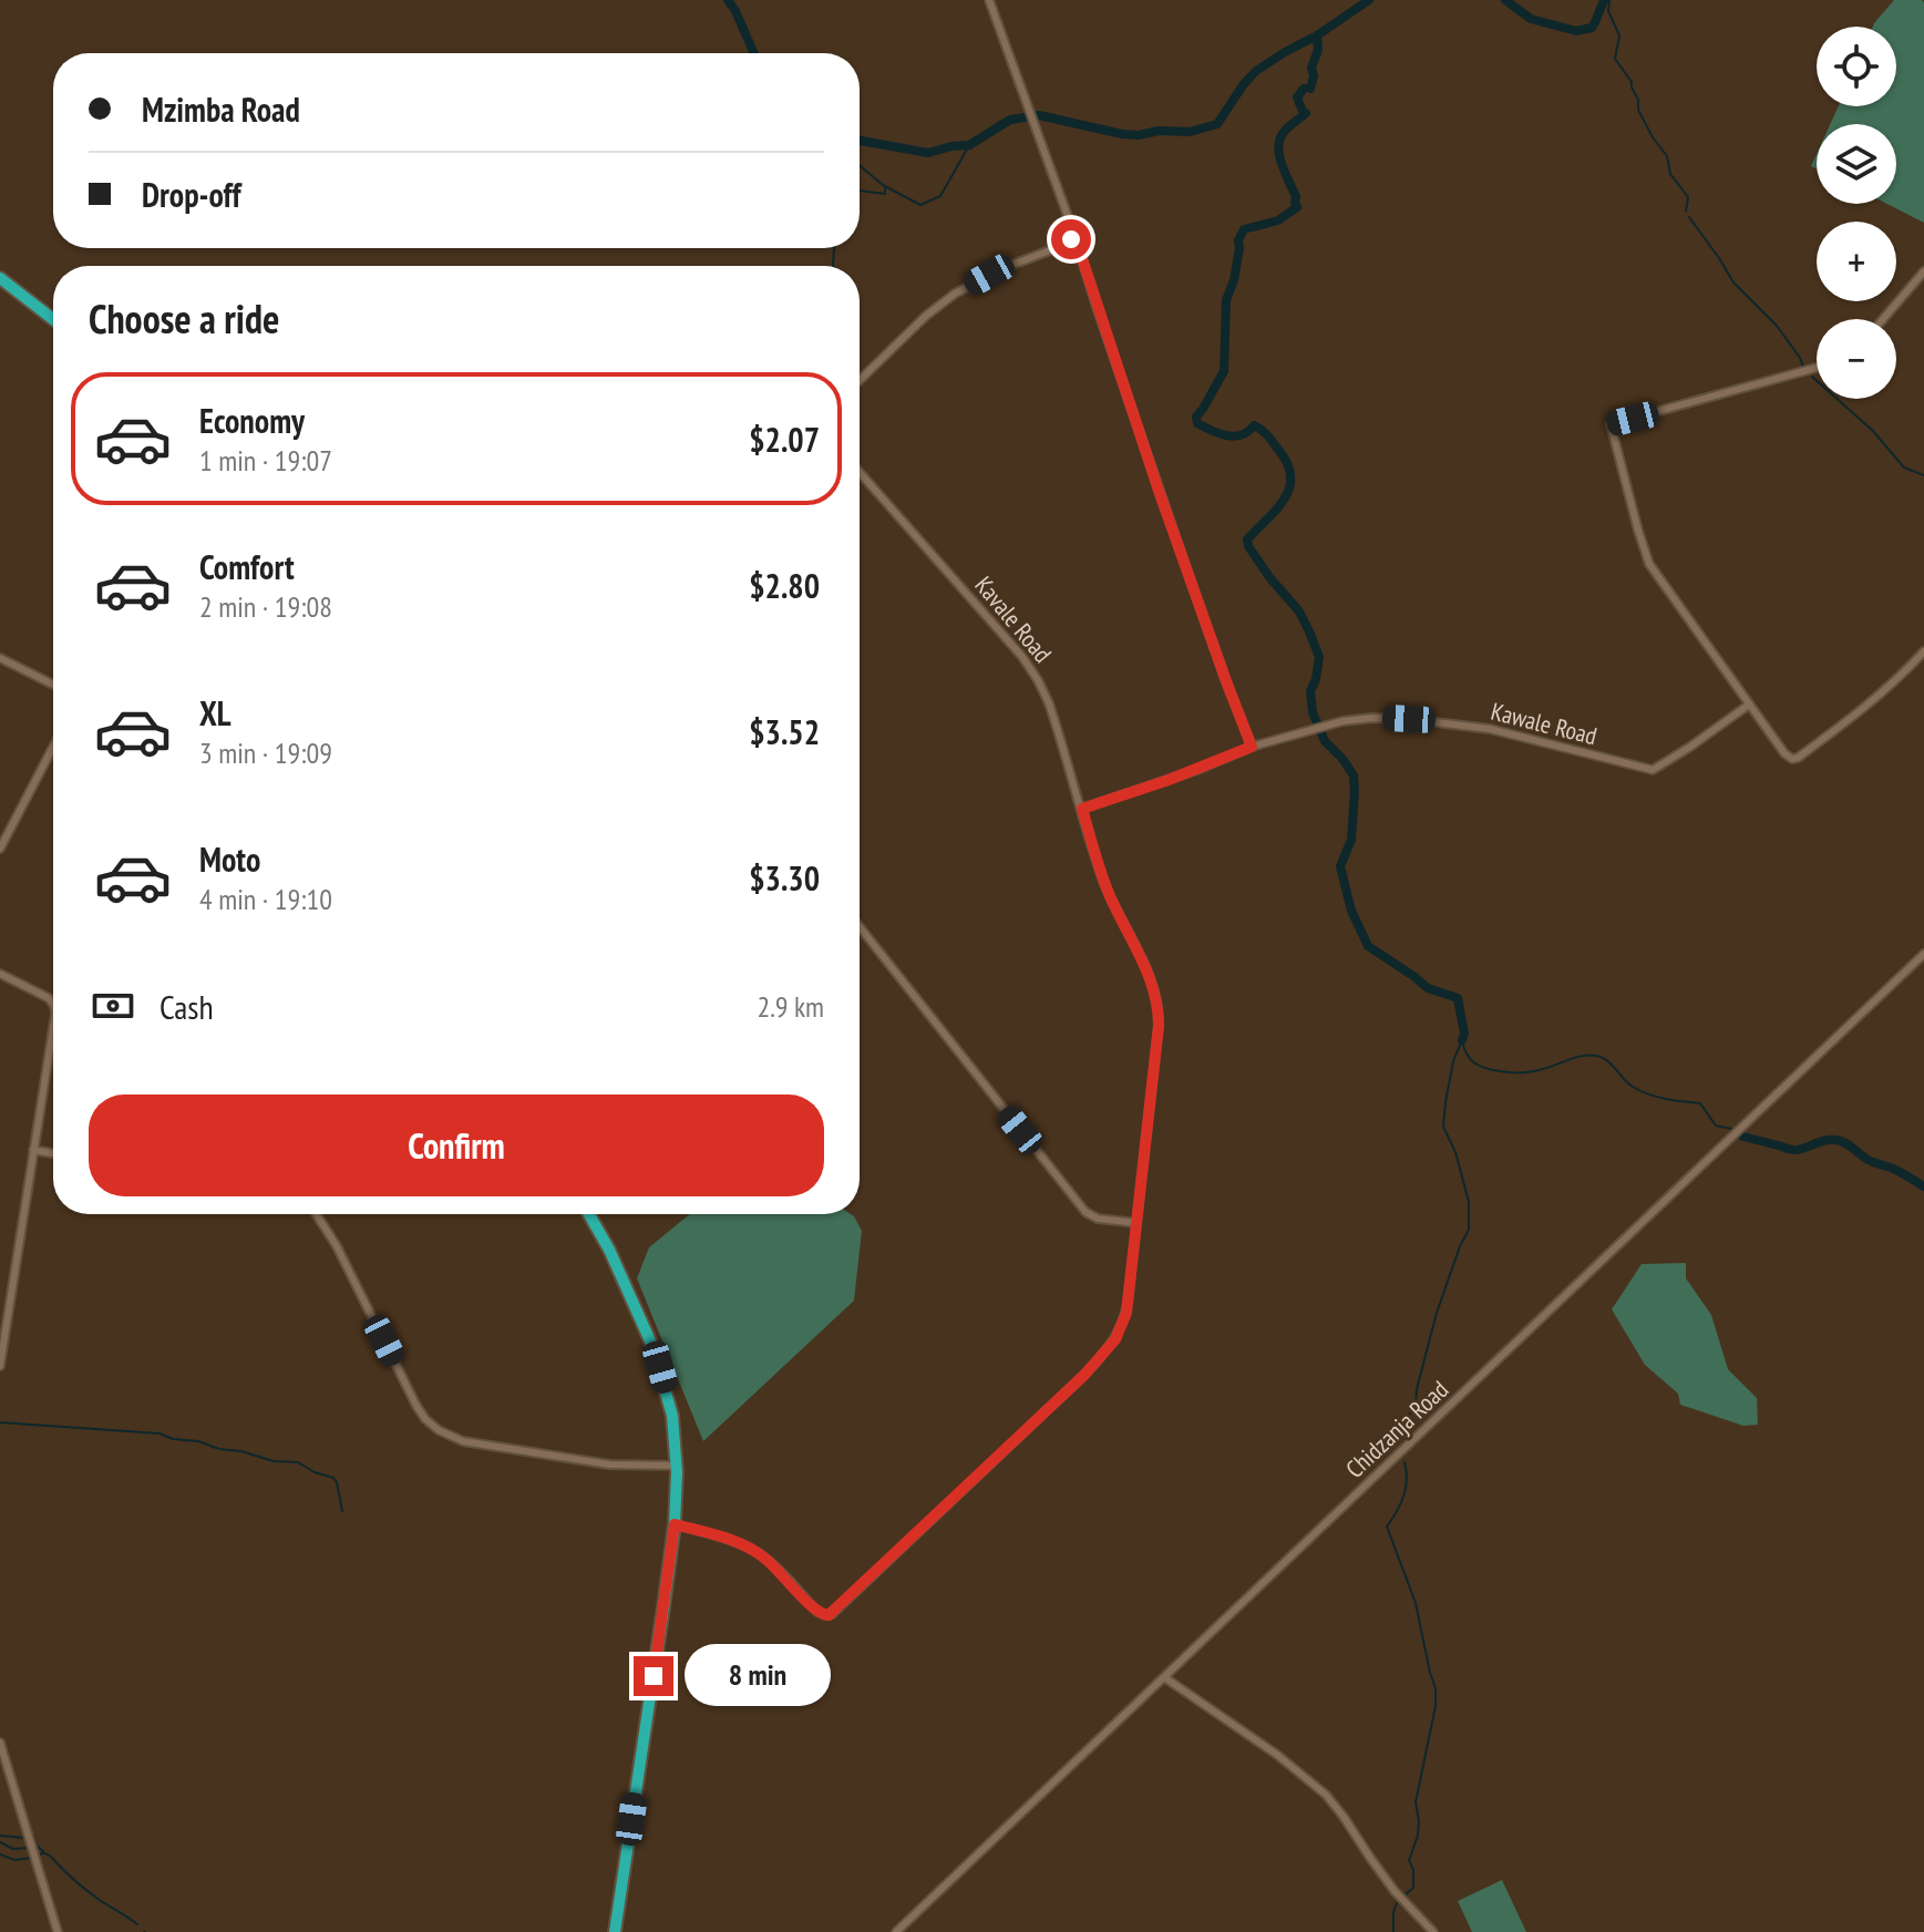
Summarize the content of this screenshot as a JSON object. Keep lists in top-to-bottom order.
{
  "streets": {
    "street": ["Kavale Road", "Kawale Road", "Chidzanja Road"]
  },
  "page": {
    "map_buttons": ["+", "−"],
    "banner": ["Mzimba Road", "Drop-off"],
    "heading": "Choose a ride",
    "list": [
      {
        "name": "Economy",
        "note": "1 min · 19:07",
        "value": "$2.07"
      },
      {
        "name": "Comfort",
        "note": "2 min · 19:08",
        "value": "$2.80"
      },
      {
        "name": "XL",
        "note": "3 min · 19:09",
        "value": "$3.52"
      },
      {
        "name": "Moto",
        "note": "4 min · 19:10",
        "value": "$3.30"
      }
    ],
    "pay": ["Cash", "2.9 km"],
    "buttons": "Confirm",
    "bubble": "8 min"
  }
}
